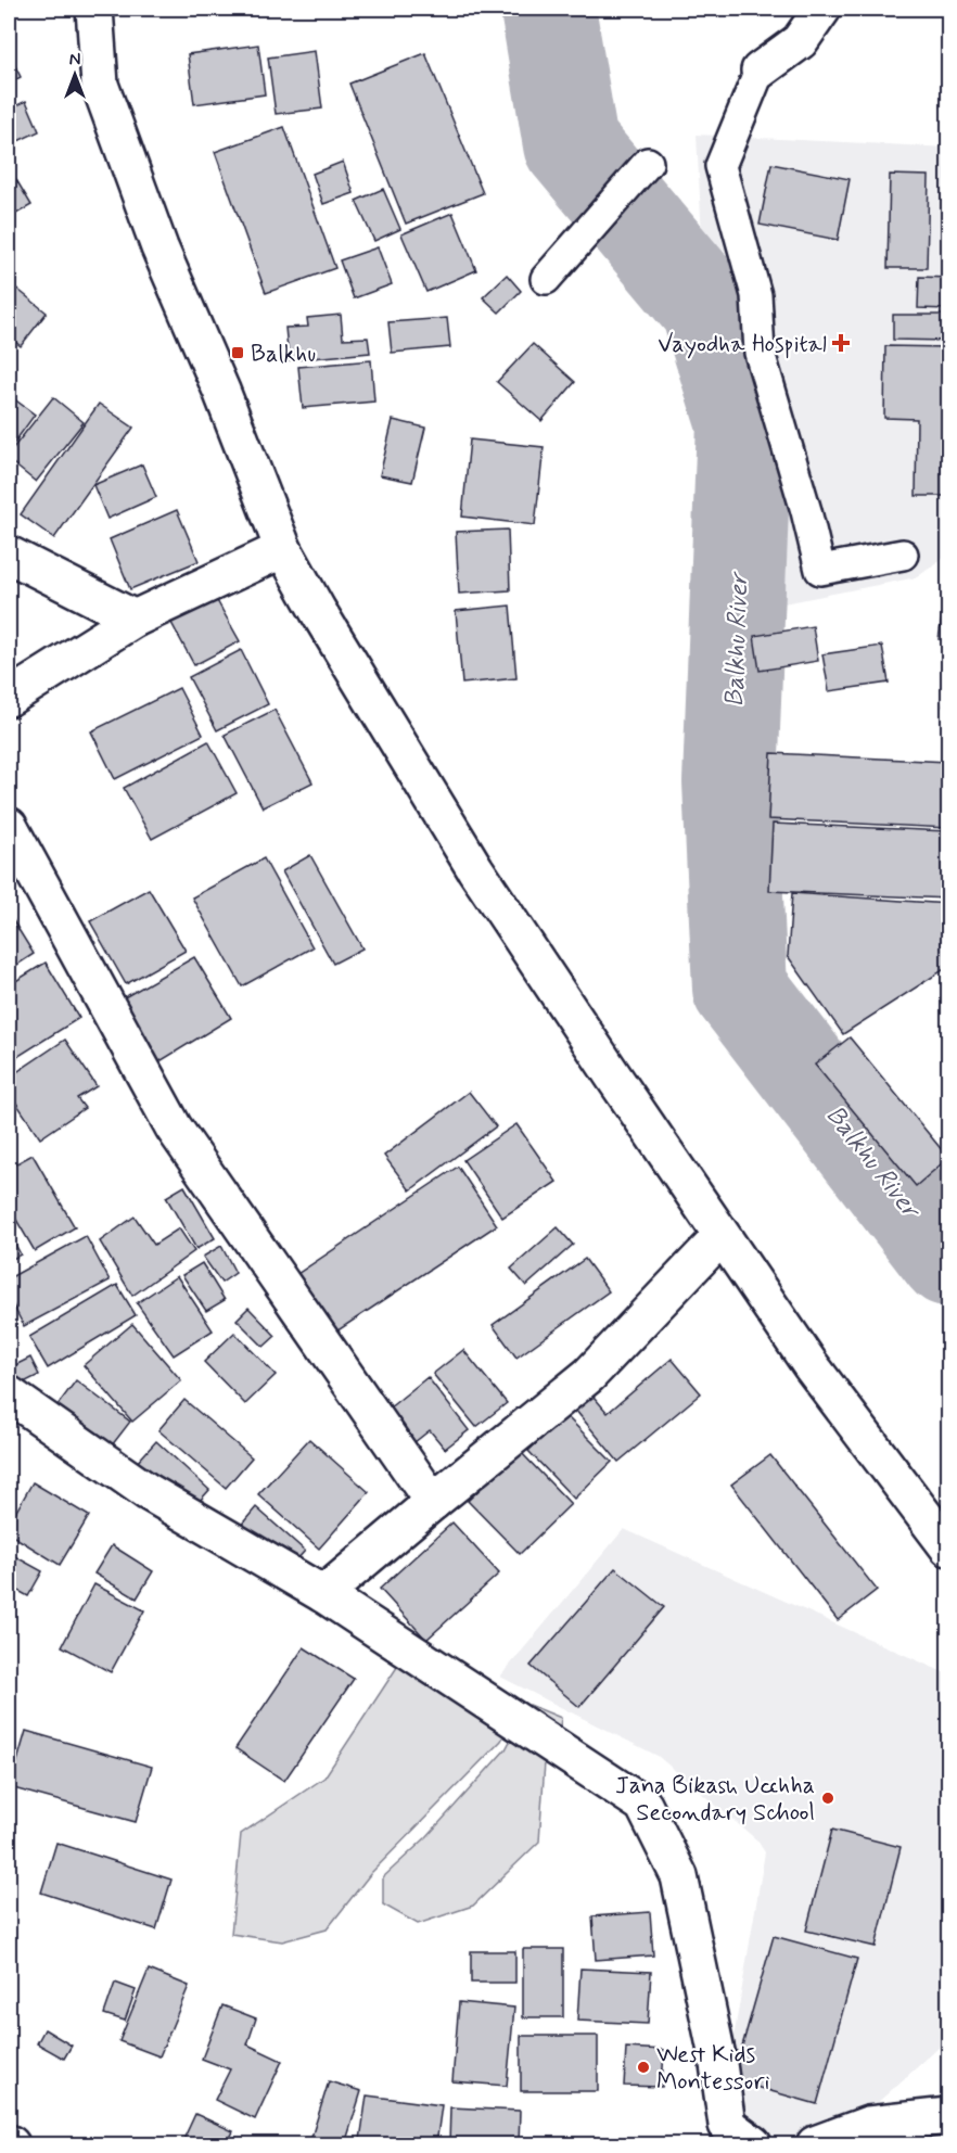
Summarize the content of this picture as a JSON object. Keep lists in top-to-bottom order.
{
  "water": ["Balkhu River"],
  "places": {
    "health": ["Vayodha Hospital"],
    "transit": ["Balkhu"],
    "other": ["Jana Bikash Ucchha Secondary School", "West Kids Montessori"]
  },
  "north": "top"
}
